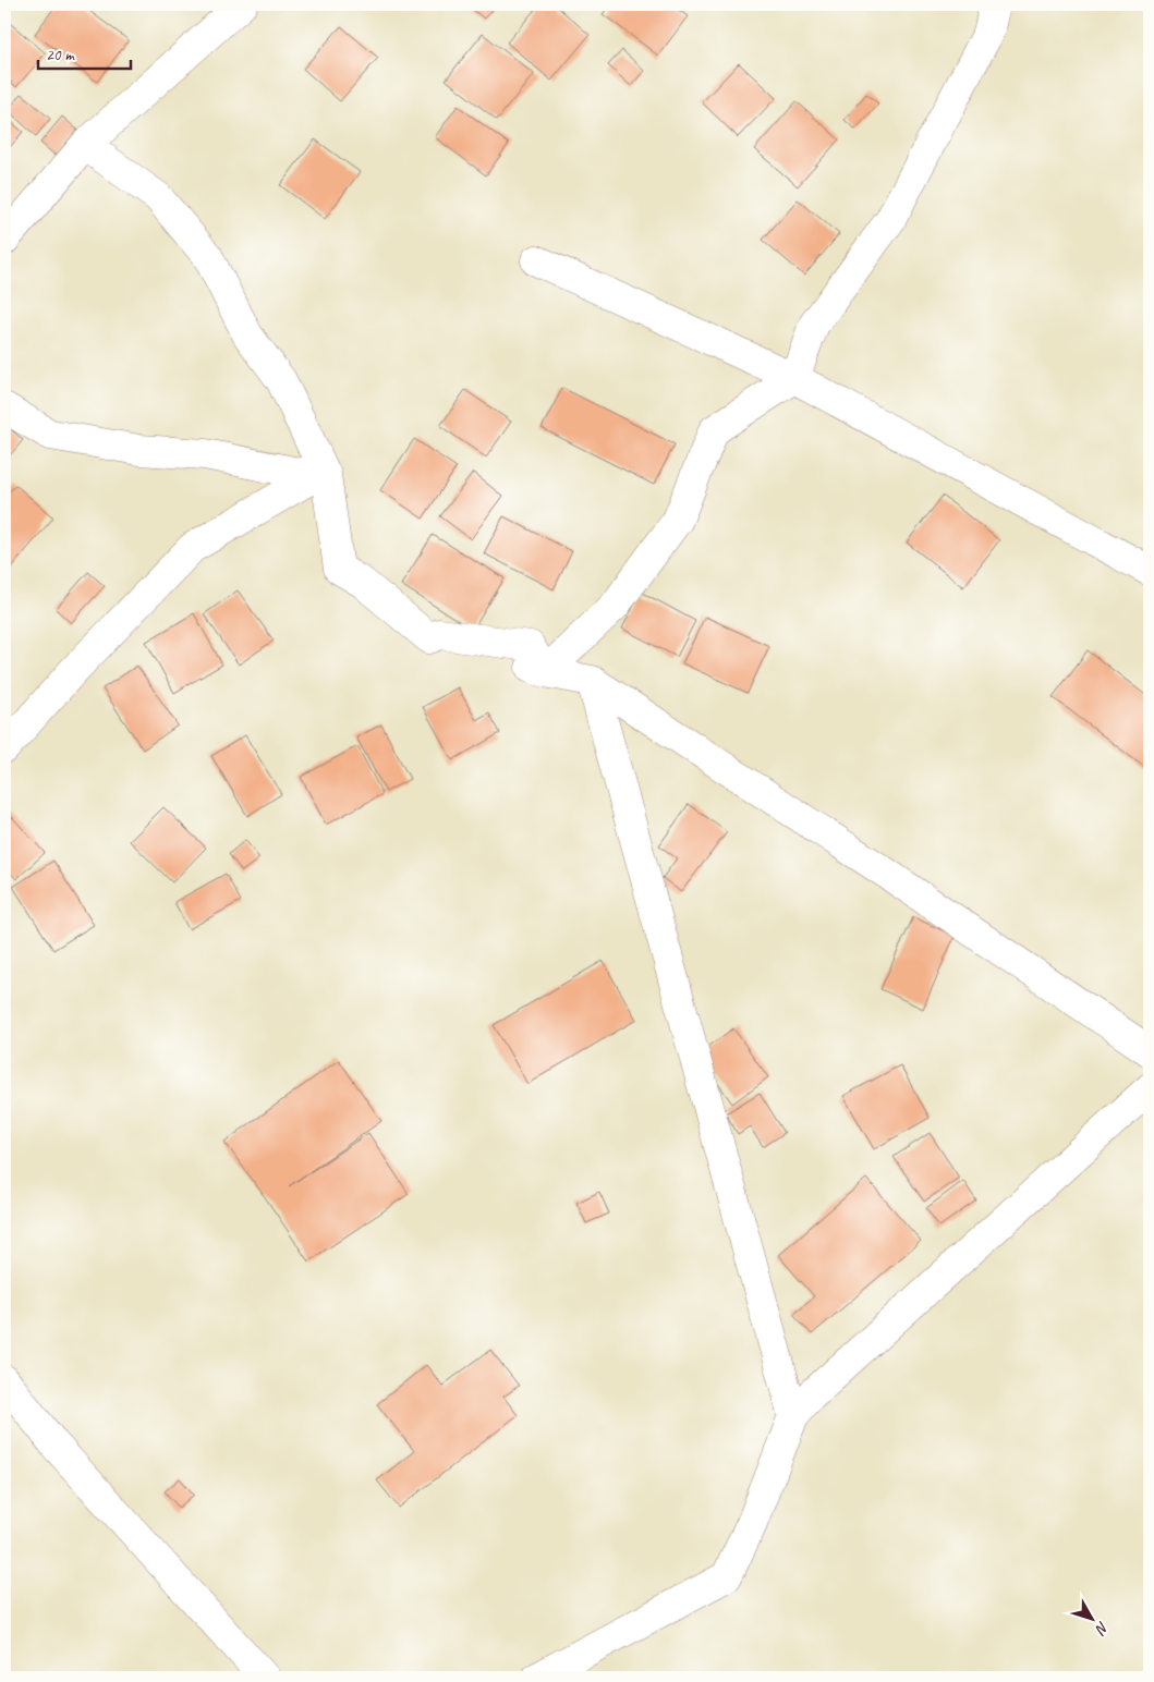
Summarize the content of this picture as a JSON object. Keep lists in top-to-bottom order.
{
  "scale_bar": "20 m",
  "north": "bottom right"
}
